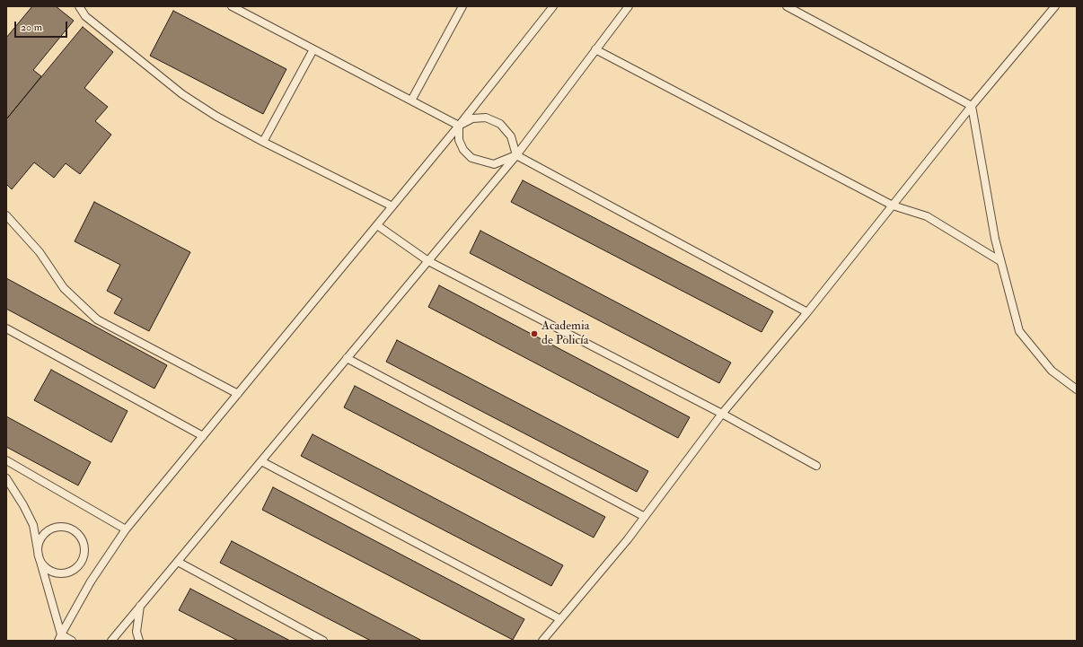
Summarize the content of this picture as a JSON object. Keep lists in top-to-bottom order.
{
  "places": ["Academia de Policía"],
  "scale_bar": "20 m"
}
